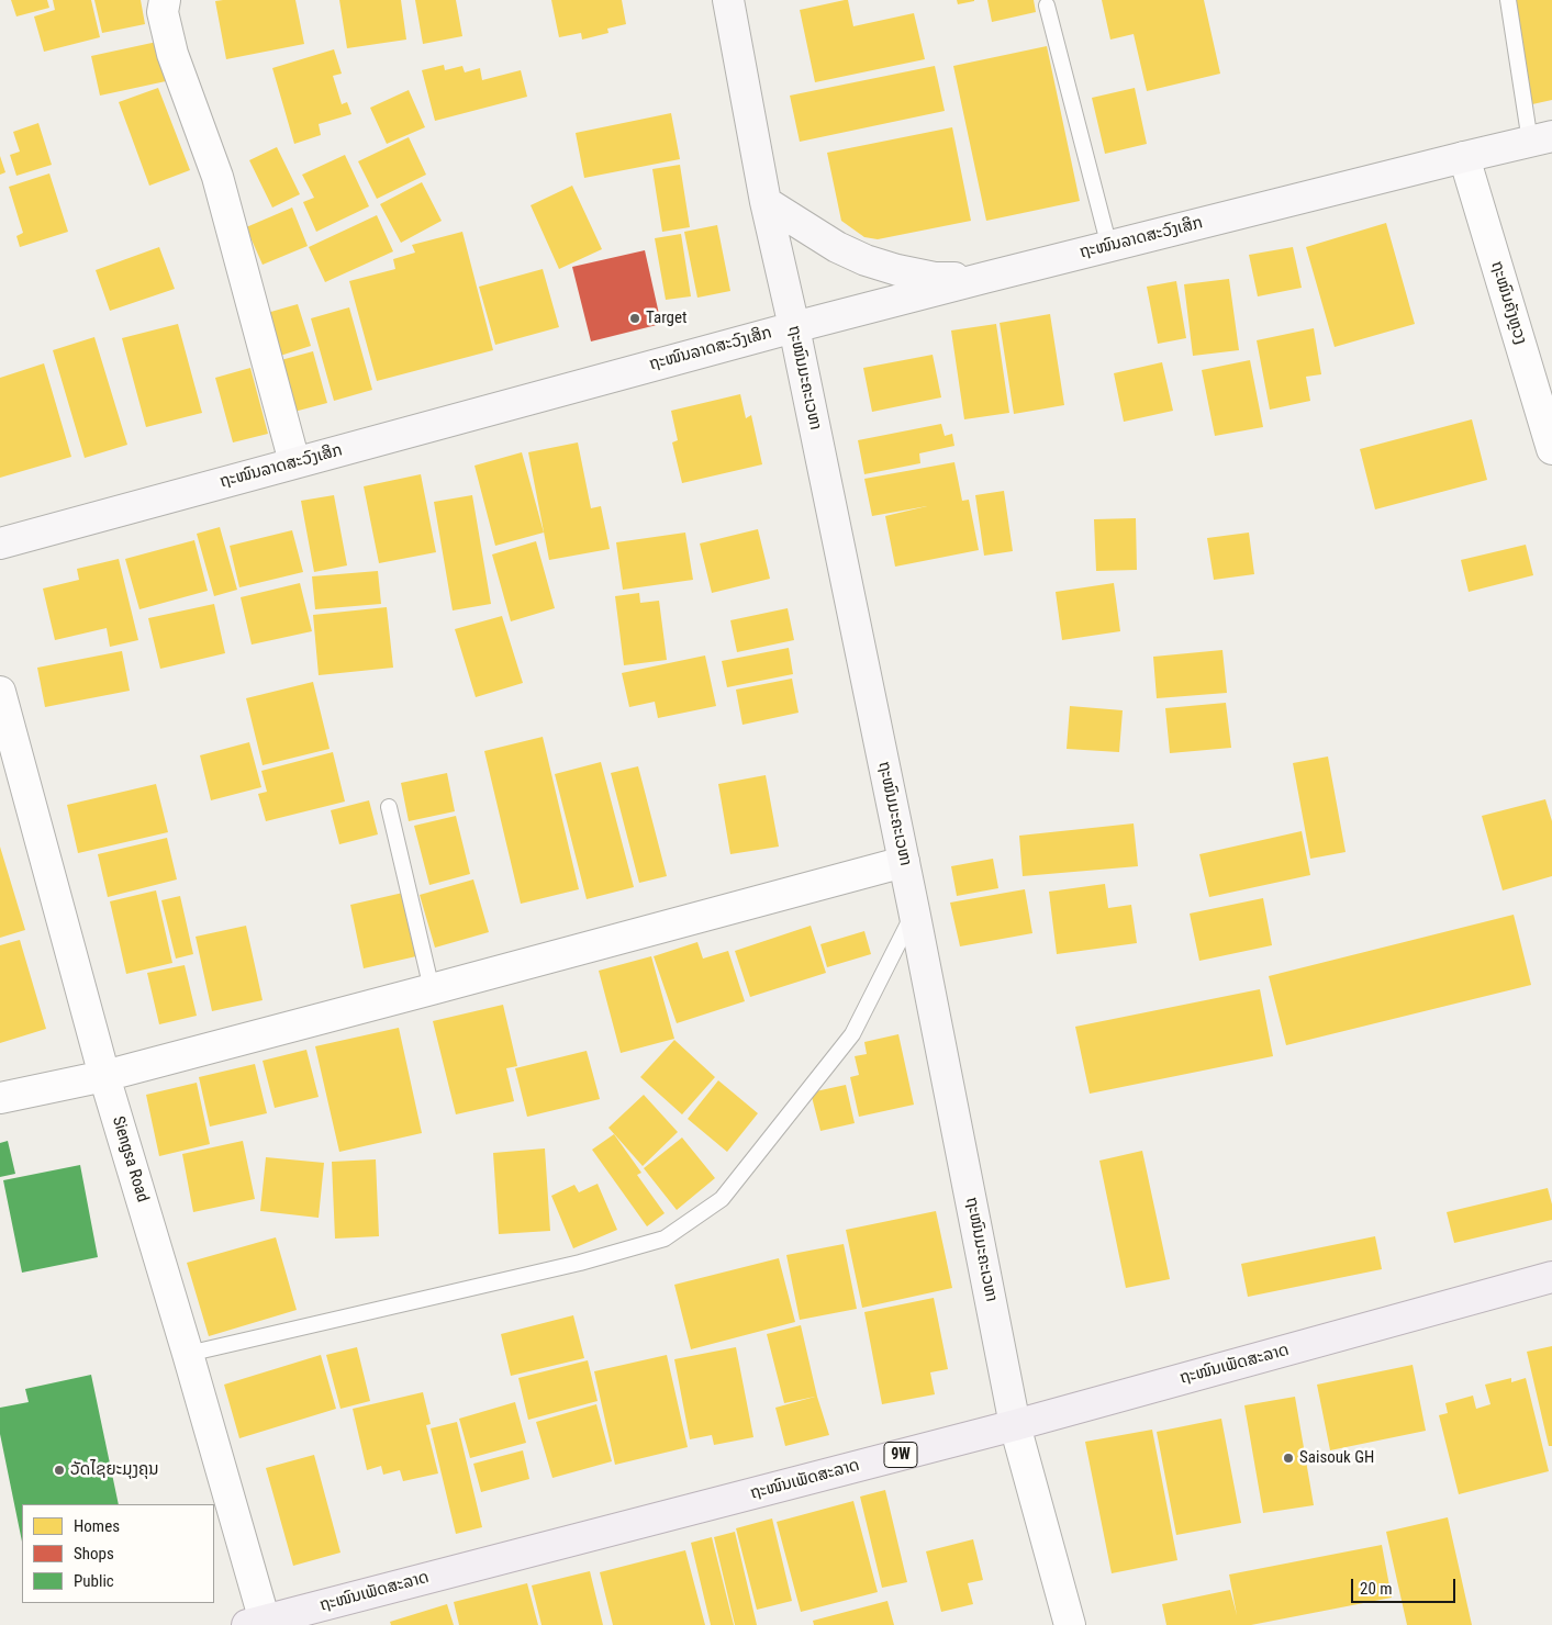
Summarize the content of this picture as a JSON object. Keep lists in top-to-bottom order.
{
  "streets": {
    "main road": ["ຖະໜົນເພັດສະລາດ", "9W"],
    "street": [
      "ຖະໜົນລາດສະວົງເສິກ",
      "ຖະໜົນຄັງຫຼວງ",
      "ຖະໜົນມະຄະເວຫາ",
      "Siengsa Road"
    ]
  },
  "crossings": [
    ["ຖະໜົນລາດສະວົງເສິກ", "ຖະໜົນຄັງຫຼວງ"],
    ["ຖະໜົນລາດສະວົງເສິກ", "ຖະໜົນມະຄະເວຫາ"],
    ["ຖະໜົນມະຄະເວຫາ", "ຖະໜົນເພັດສະລາດ"],
    ["Siengsa Road", "ຖະໜົນເພັດສະລາດ"]
  ],
  "places": ["Target", "Saisouk GH", "ວັດໄຊຍະມຸງຄຸນ"],
  "legend": ["Homes", "Shops", "Public"],
  "scale_bar": "20 m"
}
